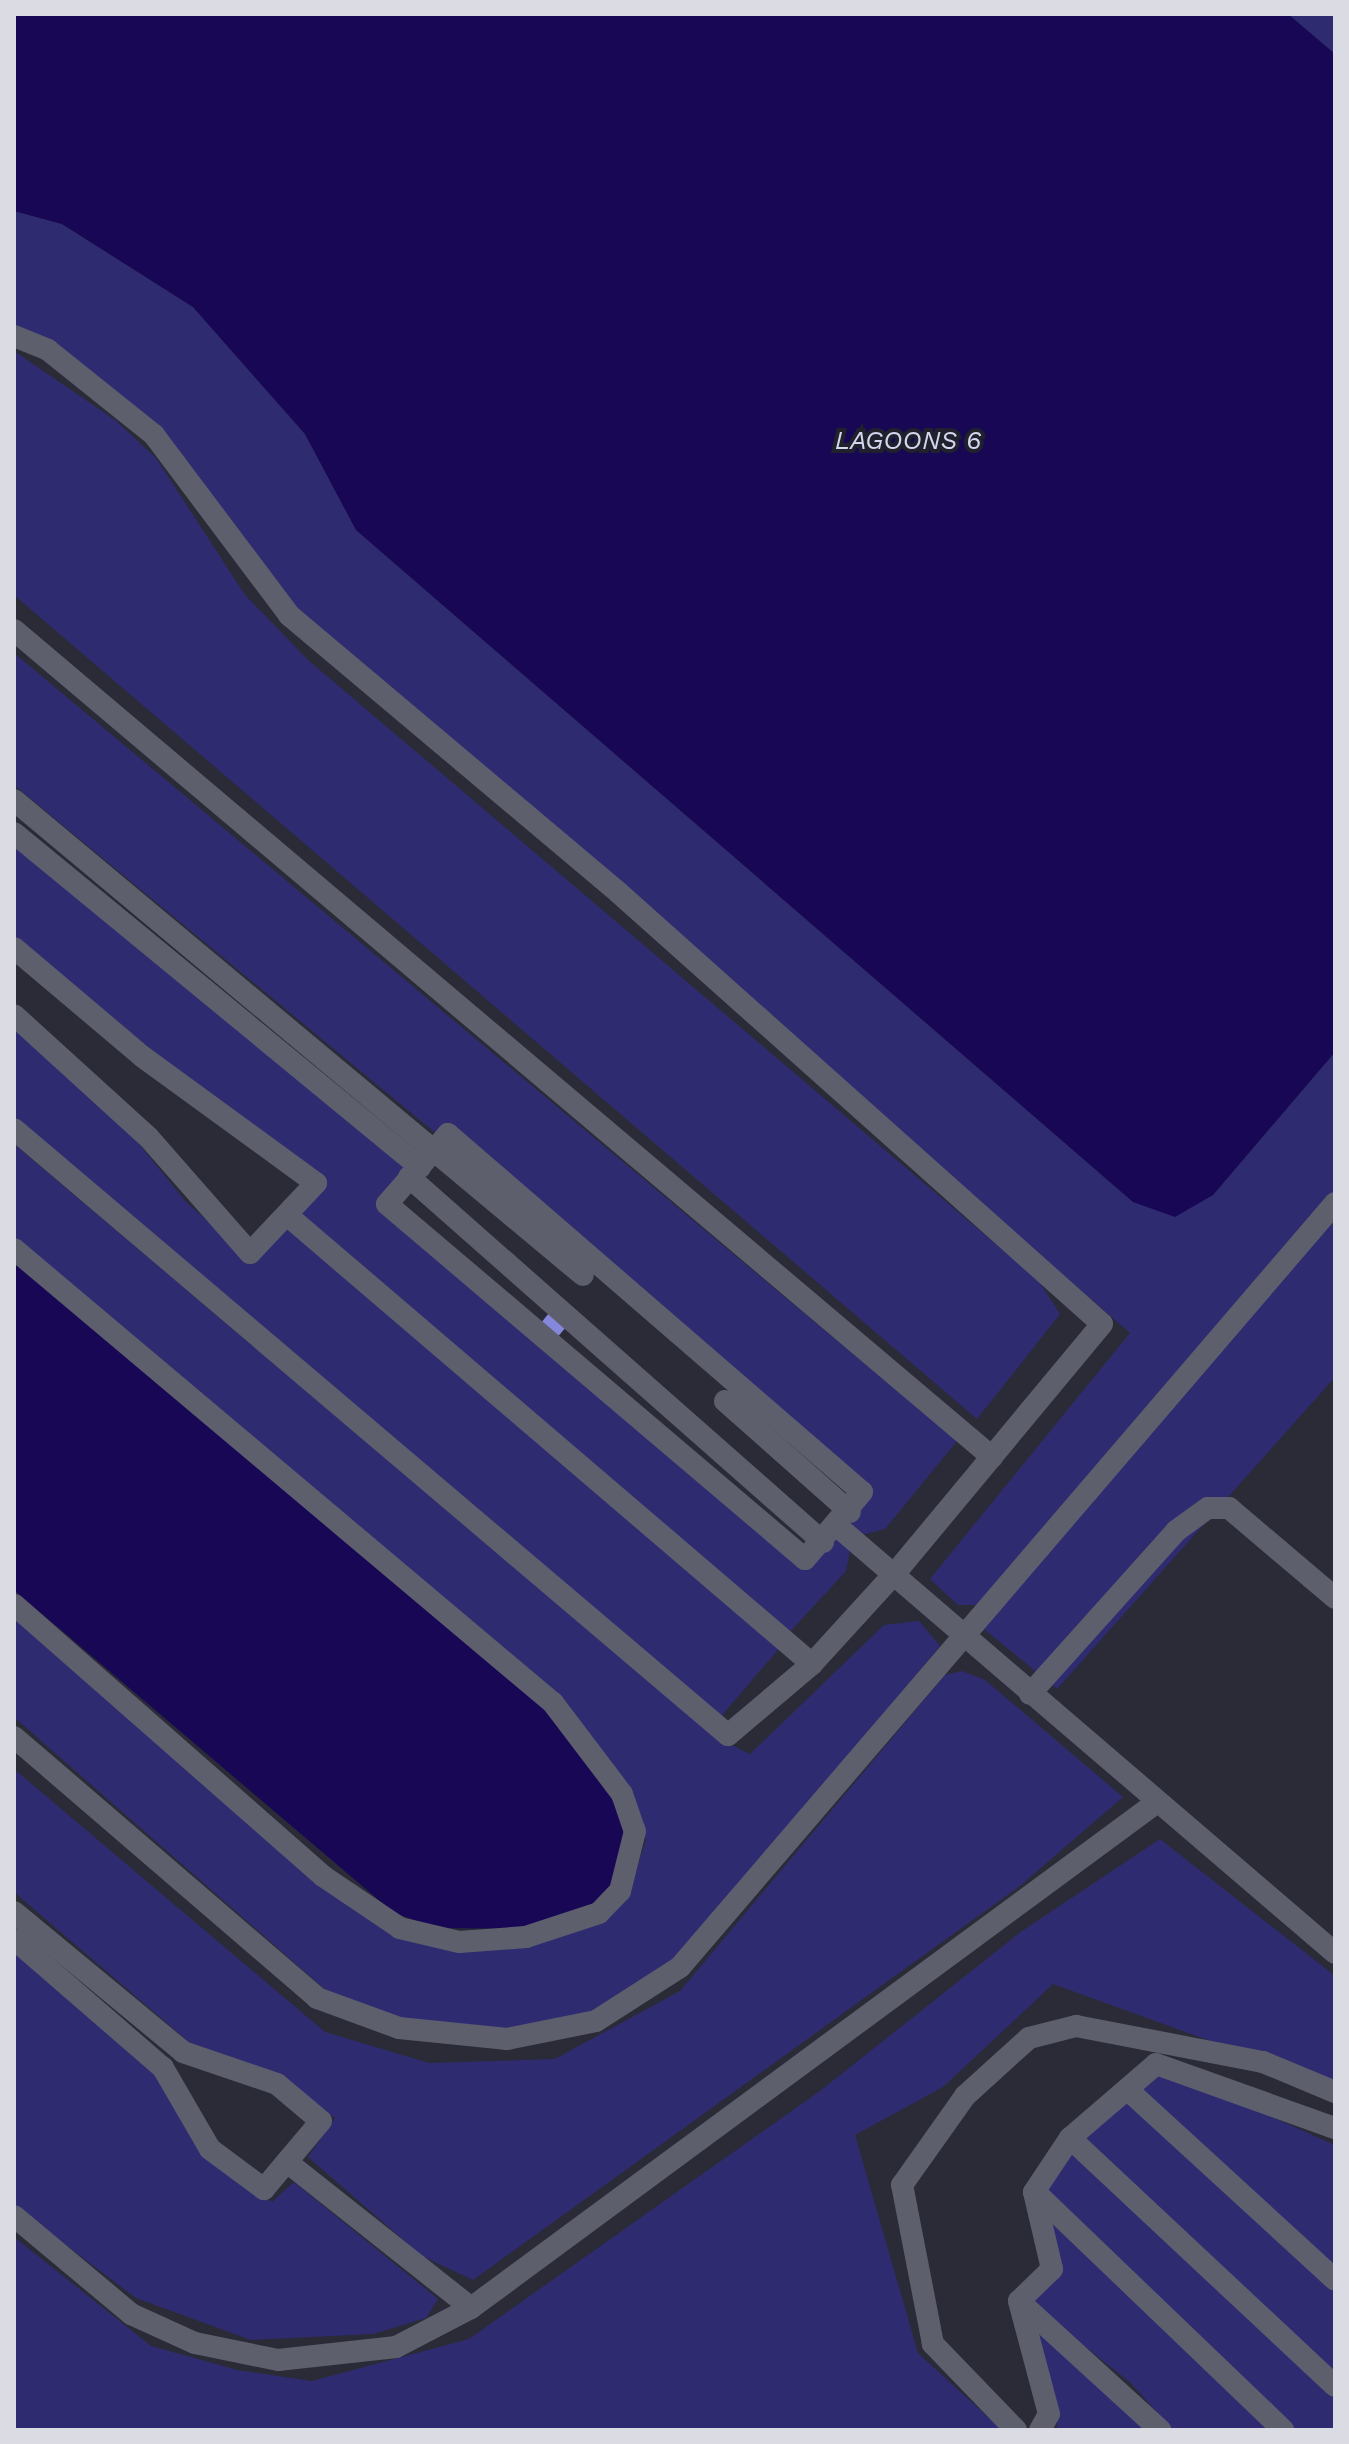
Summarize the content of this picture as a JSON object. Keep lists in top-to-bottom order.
{
  "water": ["LAGOONS 6"]
}
